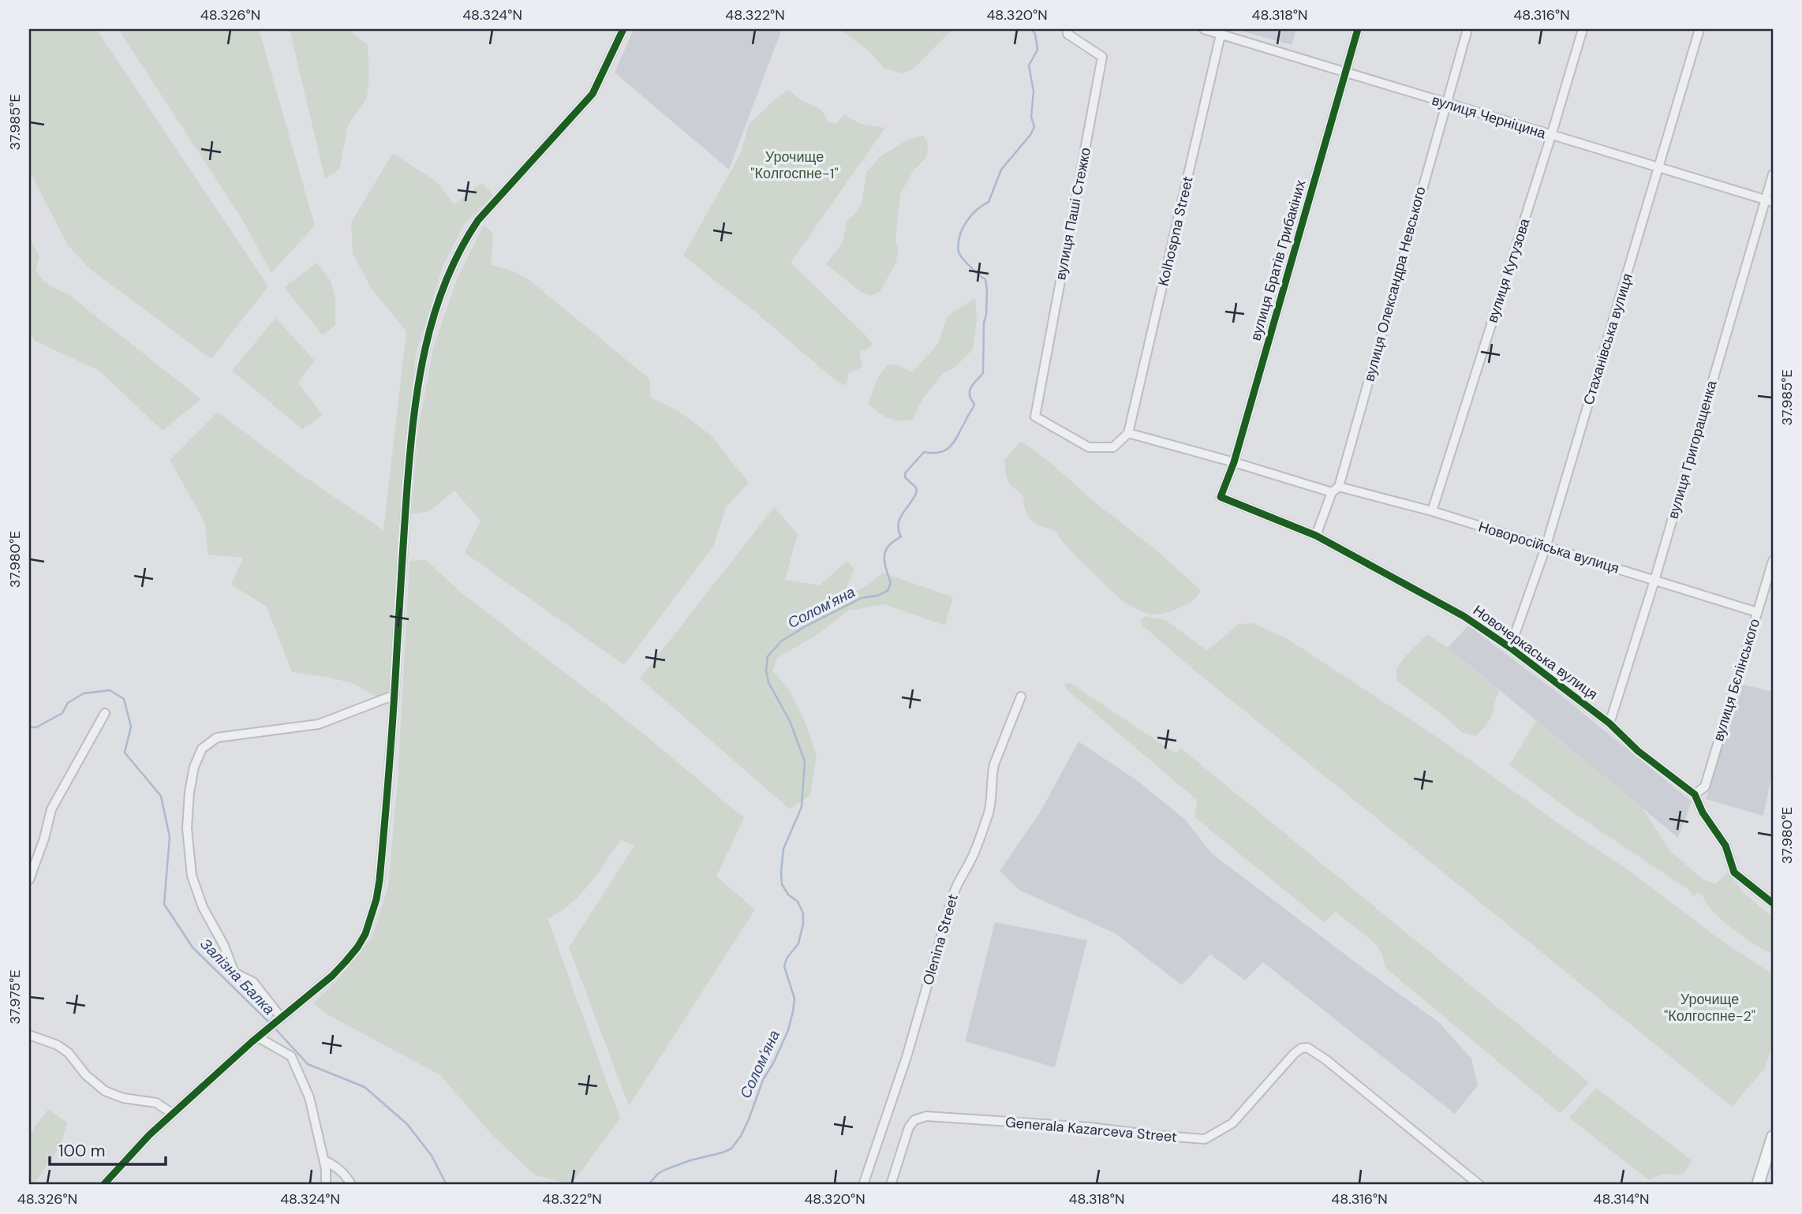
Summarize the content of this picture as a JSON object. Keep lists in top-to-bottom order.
{
  "streets": {
    "street": [
      "вулиця Черніцина",
      "вулиця Паші Стежко",
      "Kolhospna Street",
      "вулиця Братів Грибакіних",
      "вулиця Кутузова",
      "вулиця Олександра Невського",
      "Стаханівська вулиця",
      "вулиця Григоращенка",
      "Новоросійська вулиця",
      "Новочеркаська вулиця",
      "вулиця Бєлінського",
      "Olenina Street",
      "Generala Kazarceva Street"
    ]
  },
  "crossings": [
    ["вулиця Черніцина", "Kolhospna Street"],
    ["вулиця Черніцина", "вулиця Братів Грибакіних"],
    ["вулиця Черніцина", "вулиця Кутузова"],
    ["вулиця Черніцина", "вулиця Олександра Невського"],
    ["вулиця Черніцина", "Стаханівська вулиця"],
    ["вулиця Черніцина", "вулиця Григоращенка"],
    ["вулиця Паші Стежко", "Kolhospna Street"],
    ["вулиця Паші Стежко", "Новоросійська вулиця"],
    ["Kolhospna Street", "Новоросійська вулиця"],
    ["вулиця Братів Грибакіних", "Новоросійська вулиця"],
    ["вулиця Братів Грибакіних", "Новочеркаська вулиця"],
    ["вулиця Кутузова", "Новоросійська вулиця"],
    ["вулиця Олександра Невського", "Новоросійська вулиця"],
    ["вулиця Олександра Невського", "Новочеркаська вулиця"],
    ["Стаханівська вулиця", "Новоросійська вулиця"],
    ["Стаханівська вулиця", "Новочеркаська вулиця"],
    ["вулиця Григоращенка", "Новоросійська вулиця"],
    ["вулиця Григоращенка", "Новочеркаська вулиця"],
    ["Новоросійська вулиця", "вулиця Бєлінського"],
    ["Новочеркаська вулиця", "вулиця Бєлінського"]
  ],
  "water": ["Солом'яна", "Залізна Балка"],
  "parks": ["Урочище \"Колгоспне-1\"", "Урочище \"Колгоспне-2\""],
  "scale_bar": "100 m",
  "coordinates": [
    "48.326°N",
    "48.324°N",
    "48.322°N",
    "48.320°N",
    "48.318°N",
    "48.316°N",
    "37.985°E",
    "37.980°E",
    "37.975°E",
    "48.314°N"
  ]
}
